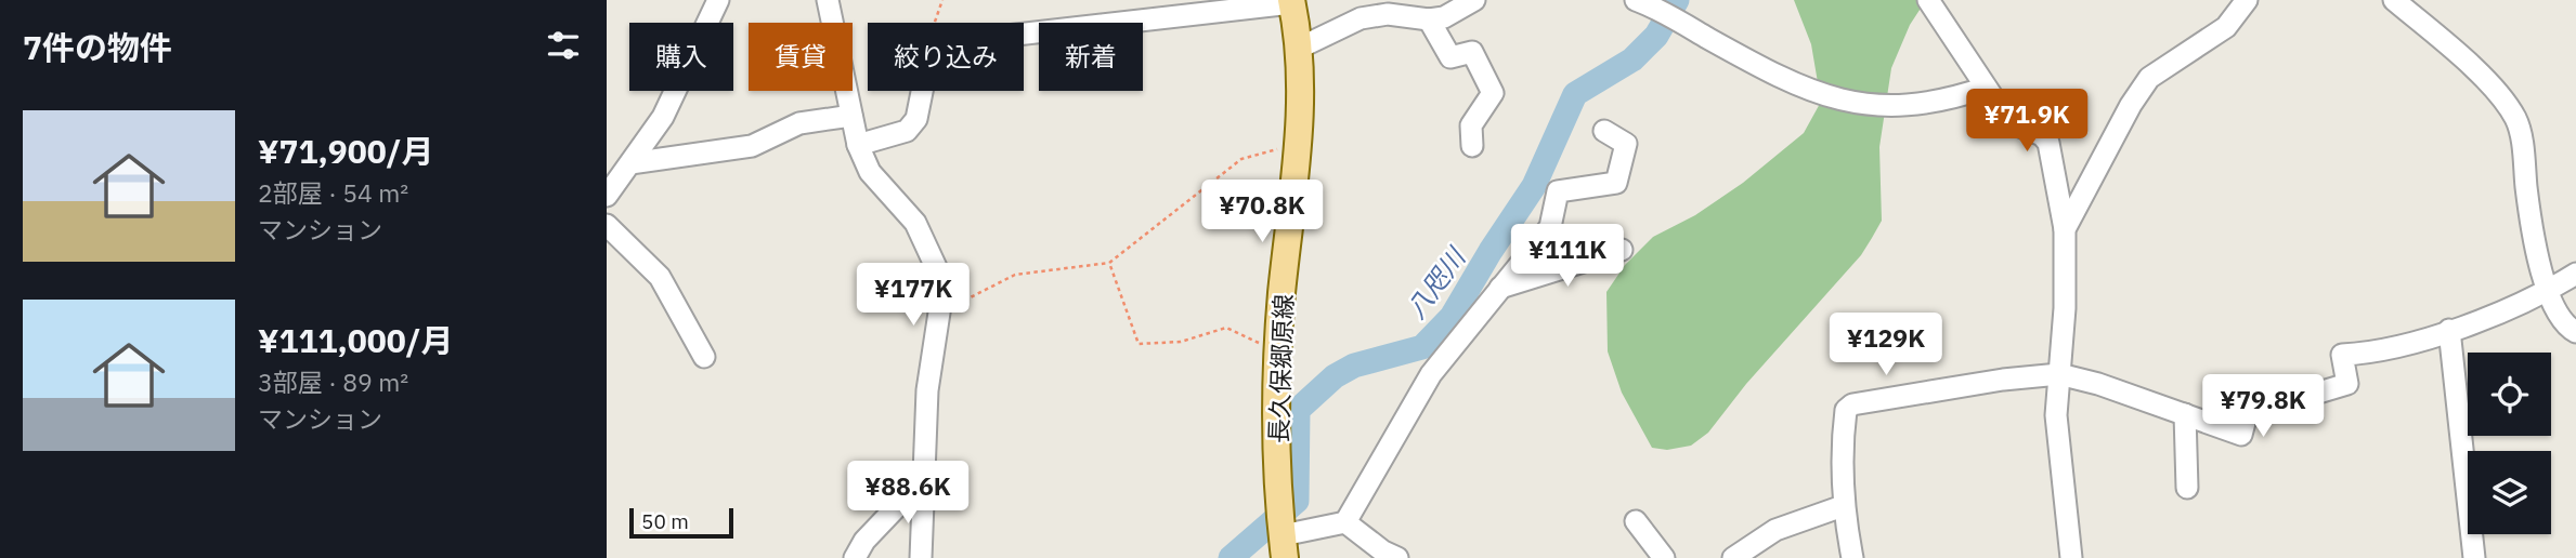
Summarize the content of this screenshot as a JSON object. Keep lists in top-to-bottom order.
{
  "streets": {
    "main road": ["長久保郷原線"]
  },
  "water": ["八咫川"],
  "scale_bar": "50 m",
  "page": {
    "heading": "7件の物件",
    "chip": [
      "購入",
      "賃貸",
      "絞り込み",
      "新着"
    ],
    "price": [
      "¥71.9K",
      "¥70.8K",
      "¥111K",
      "¥177K",
      "¥129K",
      "¥79.8K",
      "¥88.6K"
    ],
    "list": [
      {
        "name": "¥71,900/月",
        "note": "2部屋 · 54 m² · マンション"
      },
      {
        "name": "¥111,000/月",
        "note": "3部屋 · 89 m² · マンション"
      }
    ],
    "scale": "50 m"
  }
}
